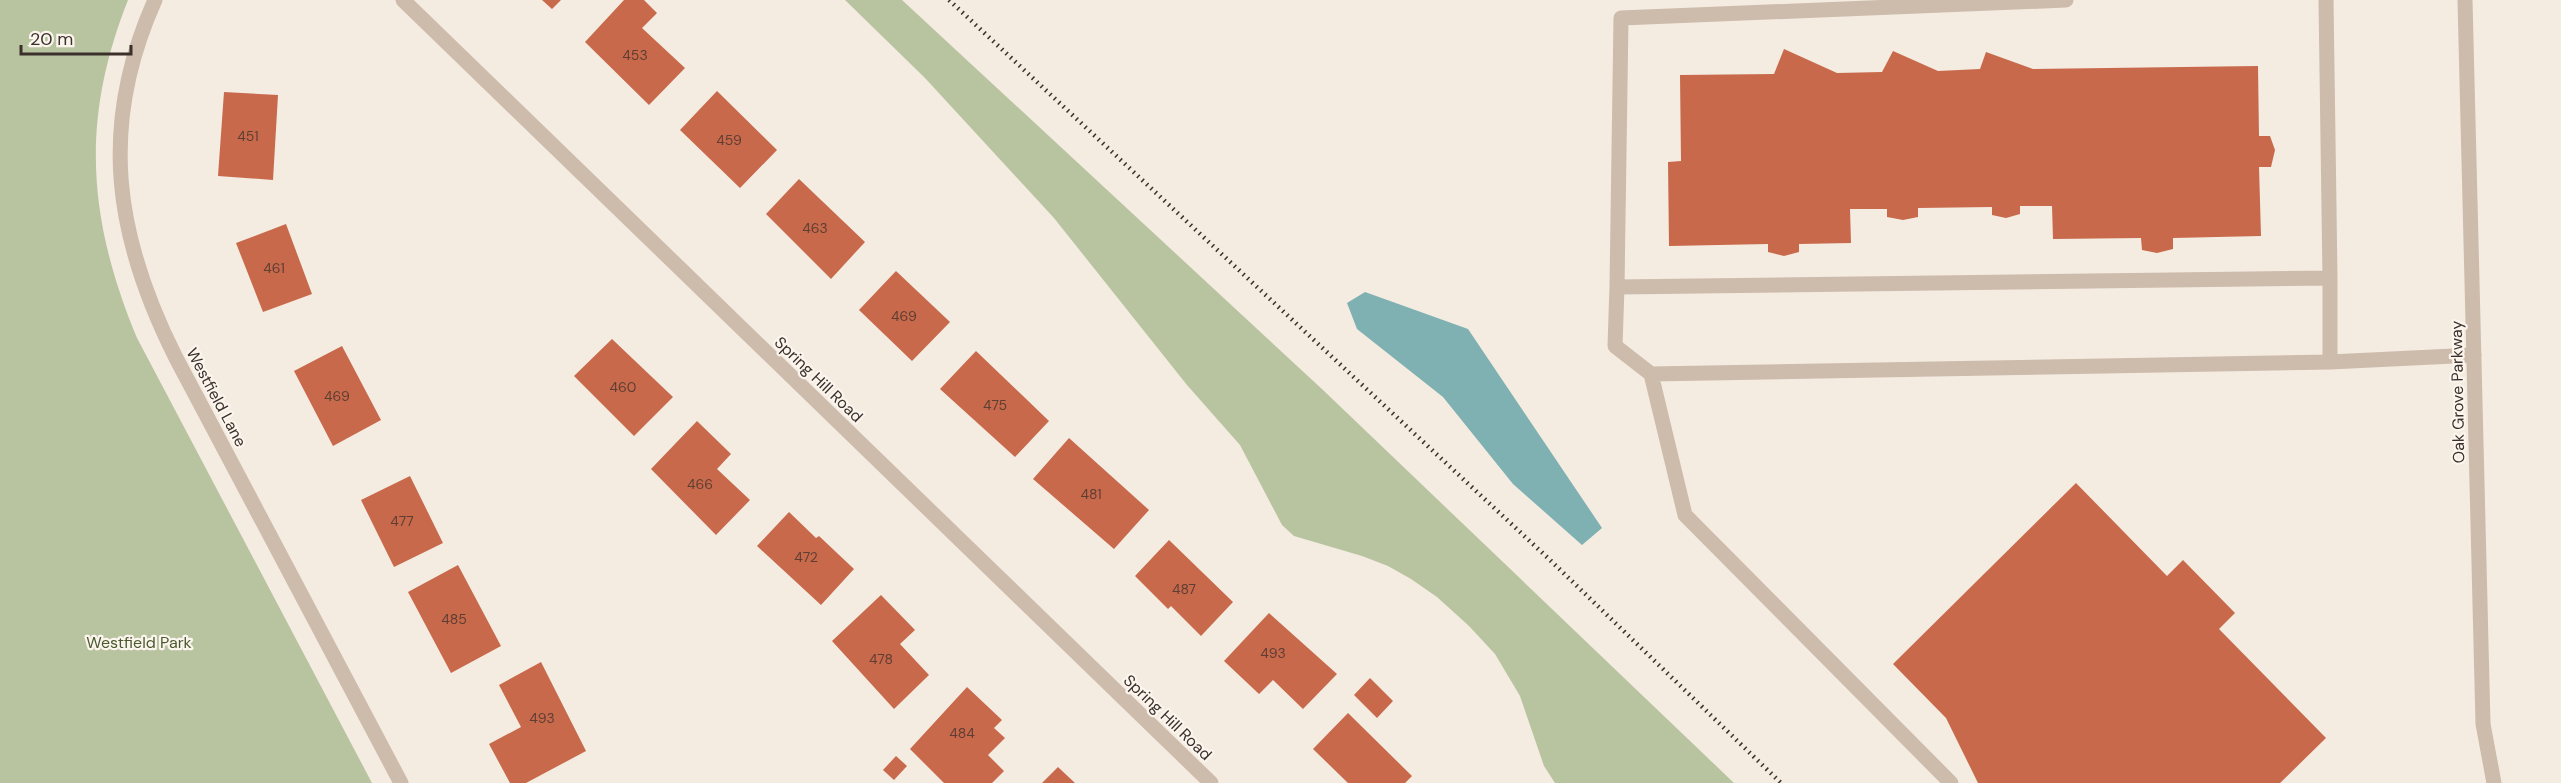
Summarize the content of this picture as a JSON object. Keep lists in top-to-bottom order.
{
  "streets": {
    "street": ["Spring Hill Road", "Oak Grove Parkway", "Westfield Lane"]
  },
  "parks": ["Westfield Park"],
  "house_numbers": [
    "453",
    "451",
    "459",
    "463",
    "461",
    "469",
    "460",
    "469",
    "475",
    "466",
    "481",
    "477",
    "472",
    "487",
    "485",
    "493",
    "478",
    "493",
    "484"
  ],
  "scale_bar": "20 m"
}
